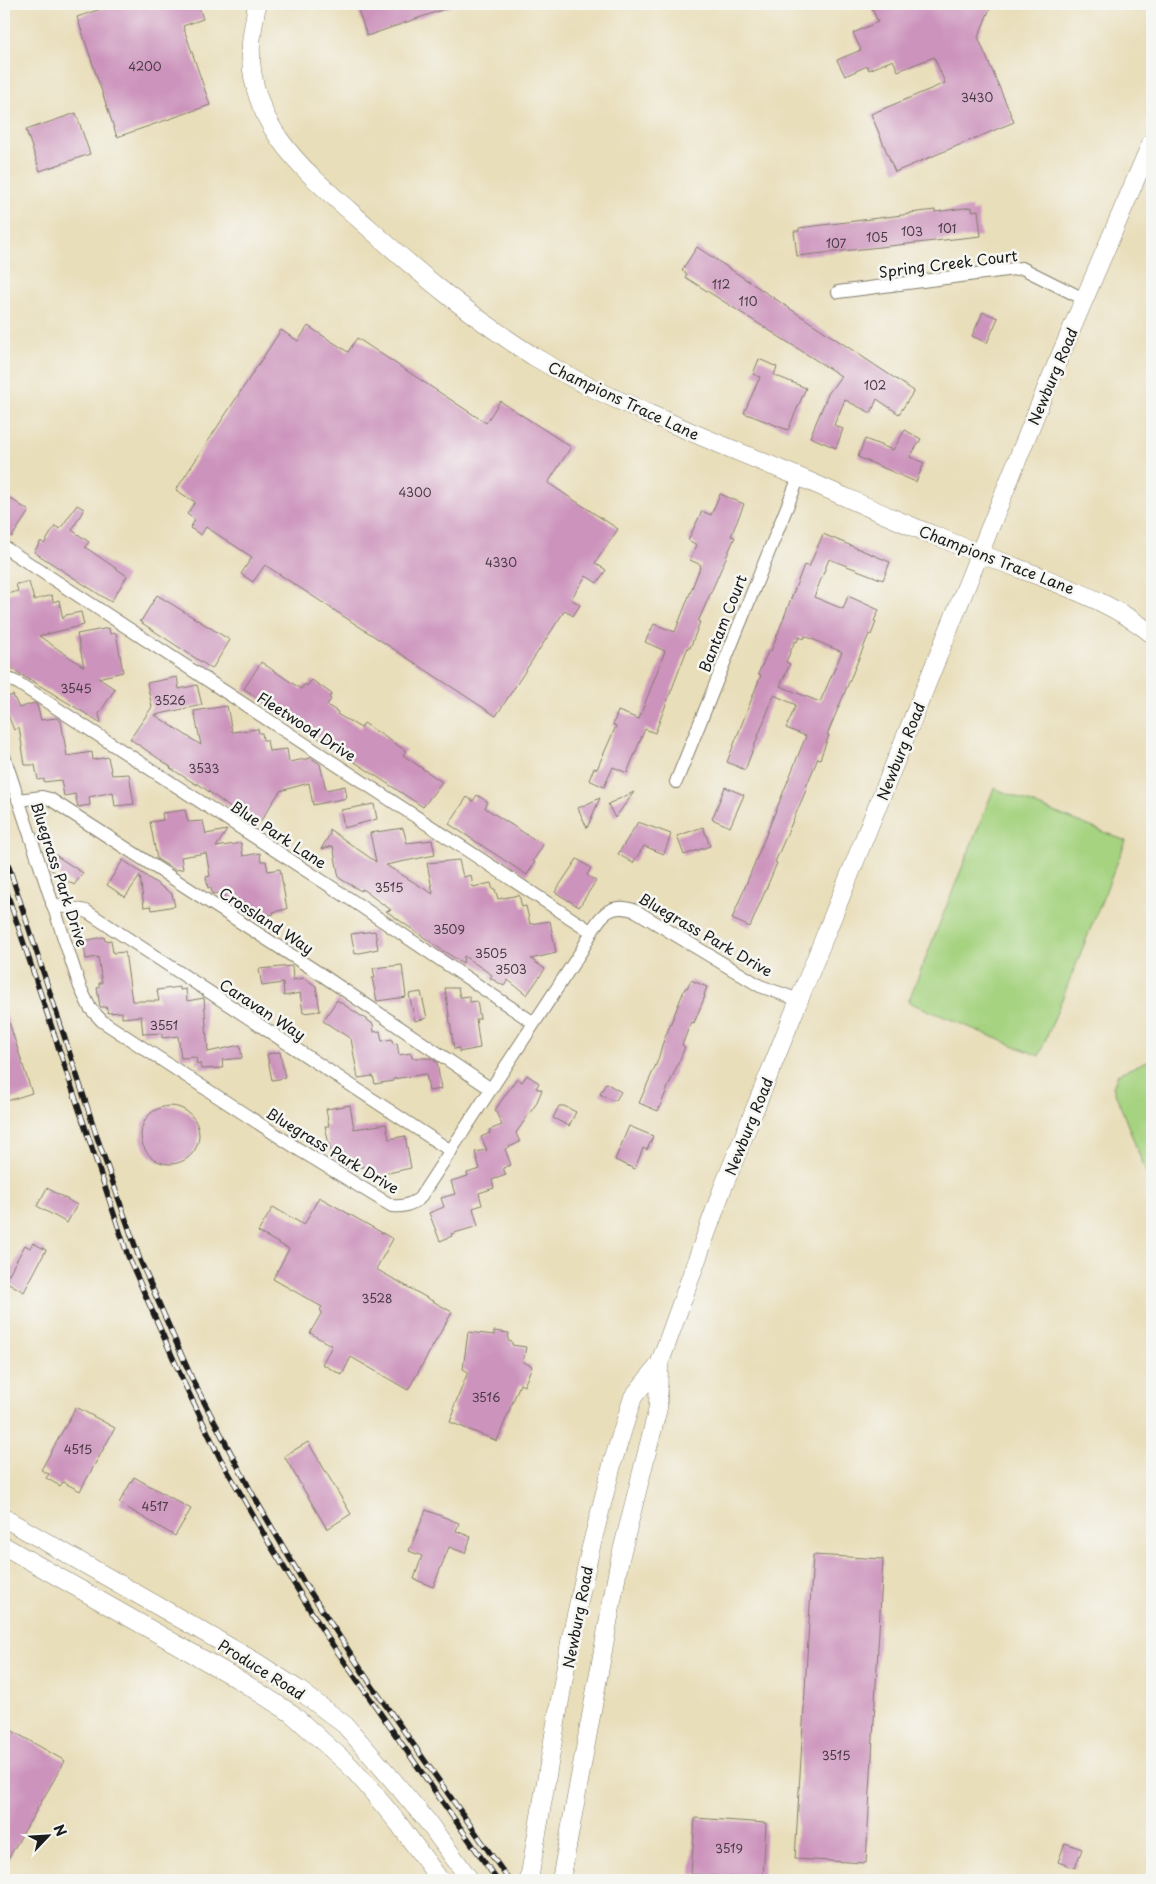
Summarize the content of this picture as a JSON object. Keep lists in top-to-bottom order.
{
  "streets": {
    "main road": ["Newburg Road", "Champions Trace Lane", "Produce Road"],
    "street": [
      "Spring Creek Court",
      "Bantam Court",
      "Fleetwood Drive",
      "Blue Park Lane",
      "Bluegrass Park Drive",
      "Crossland Way",
      "Caravan Way"
    ]
  },
  "crossings": [
    ["Spring Creek Court", "Newburg Road"],
    ["Newburg Road", "Champions Trace Lane"],
    ["Newburg Road", "Bluegrass Park Drive"],
    ["Champions Trace Lane", "Bantam Court"],
    ["Fleetwood Drive", "Bluegrass Park Drive"],
    ["Blue Park Lane", "Bluegrass Park Drive"],
    ["Bluegrass Park Drive", "Crossland Way"],
    ["Bluegrass Park Drive", "Caravan Way"]
  ],
  "house_numbers": [
    "4200",
    "3430",
    "101",
    "103",
    "105",
    "107",
    "112",
    "110",
    "102",
    "4300",
    "4330",
    "3545",
    "3526",
    "3533",
    "3515",
    "3509",
    "3505",
    "3503",
    "3551",
    "3528",
    "3516",
    "4515",
    "4517",
    "3515",
    "3519"
  ],
  "north": "top right"
}
